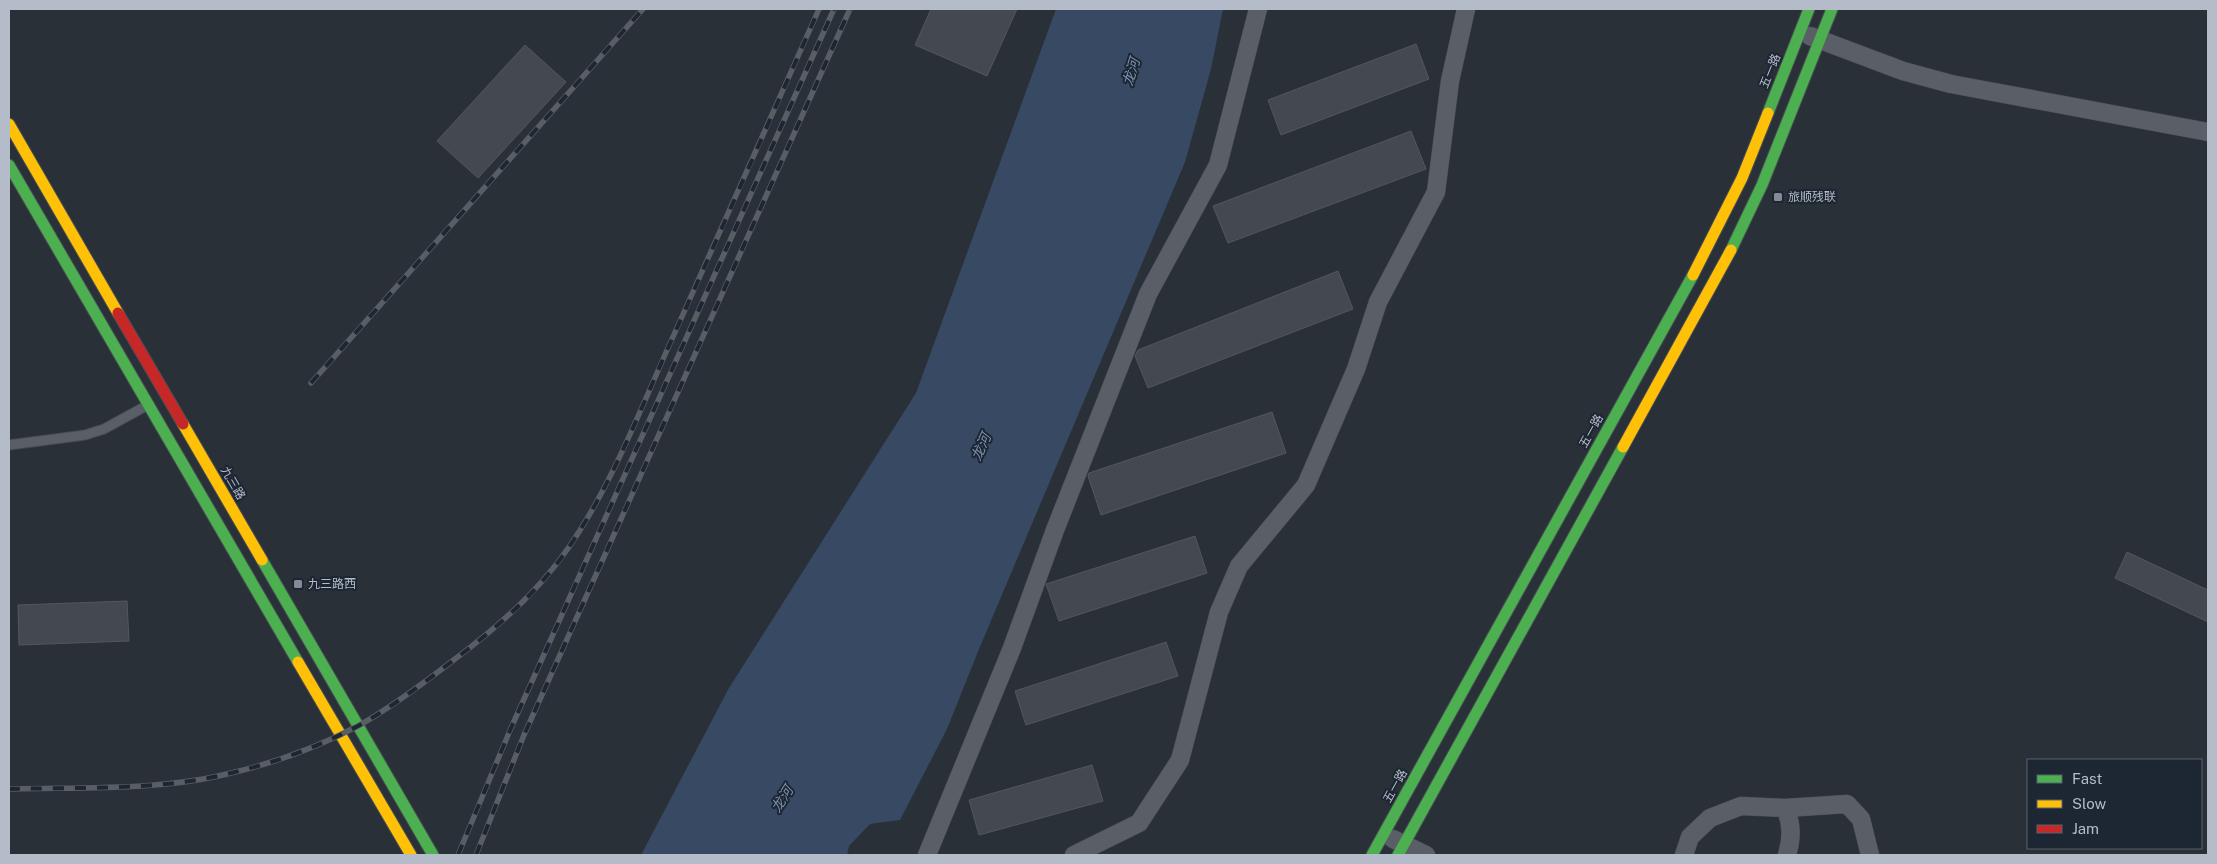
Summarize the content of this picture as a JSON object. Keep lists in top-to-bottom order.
{
  "streets": {
    "main road": ["五一路", "九三路"]
  },
  "water": ["龙河"],
  "places": {
    "transit": ["旅顺残联", "九三路西"]
  },
  "legend": ["Fast", "Slow", "Jam"]
}
